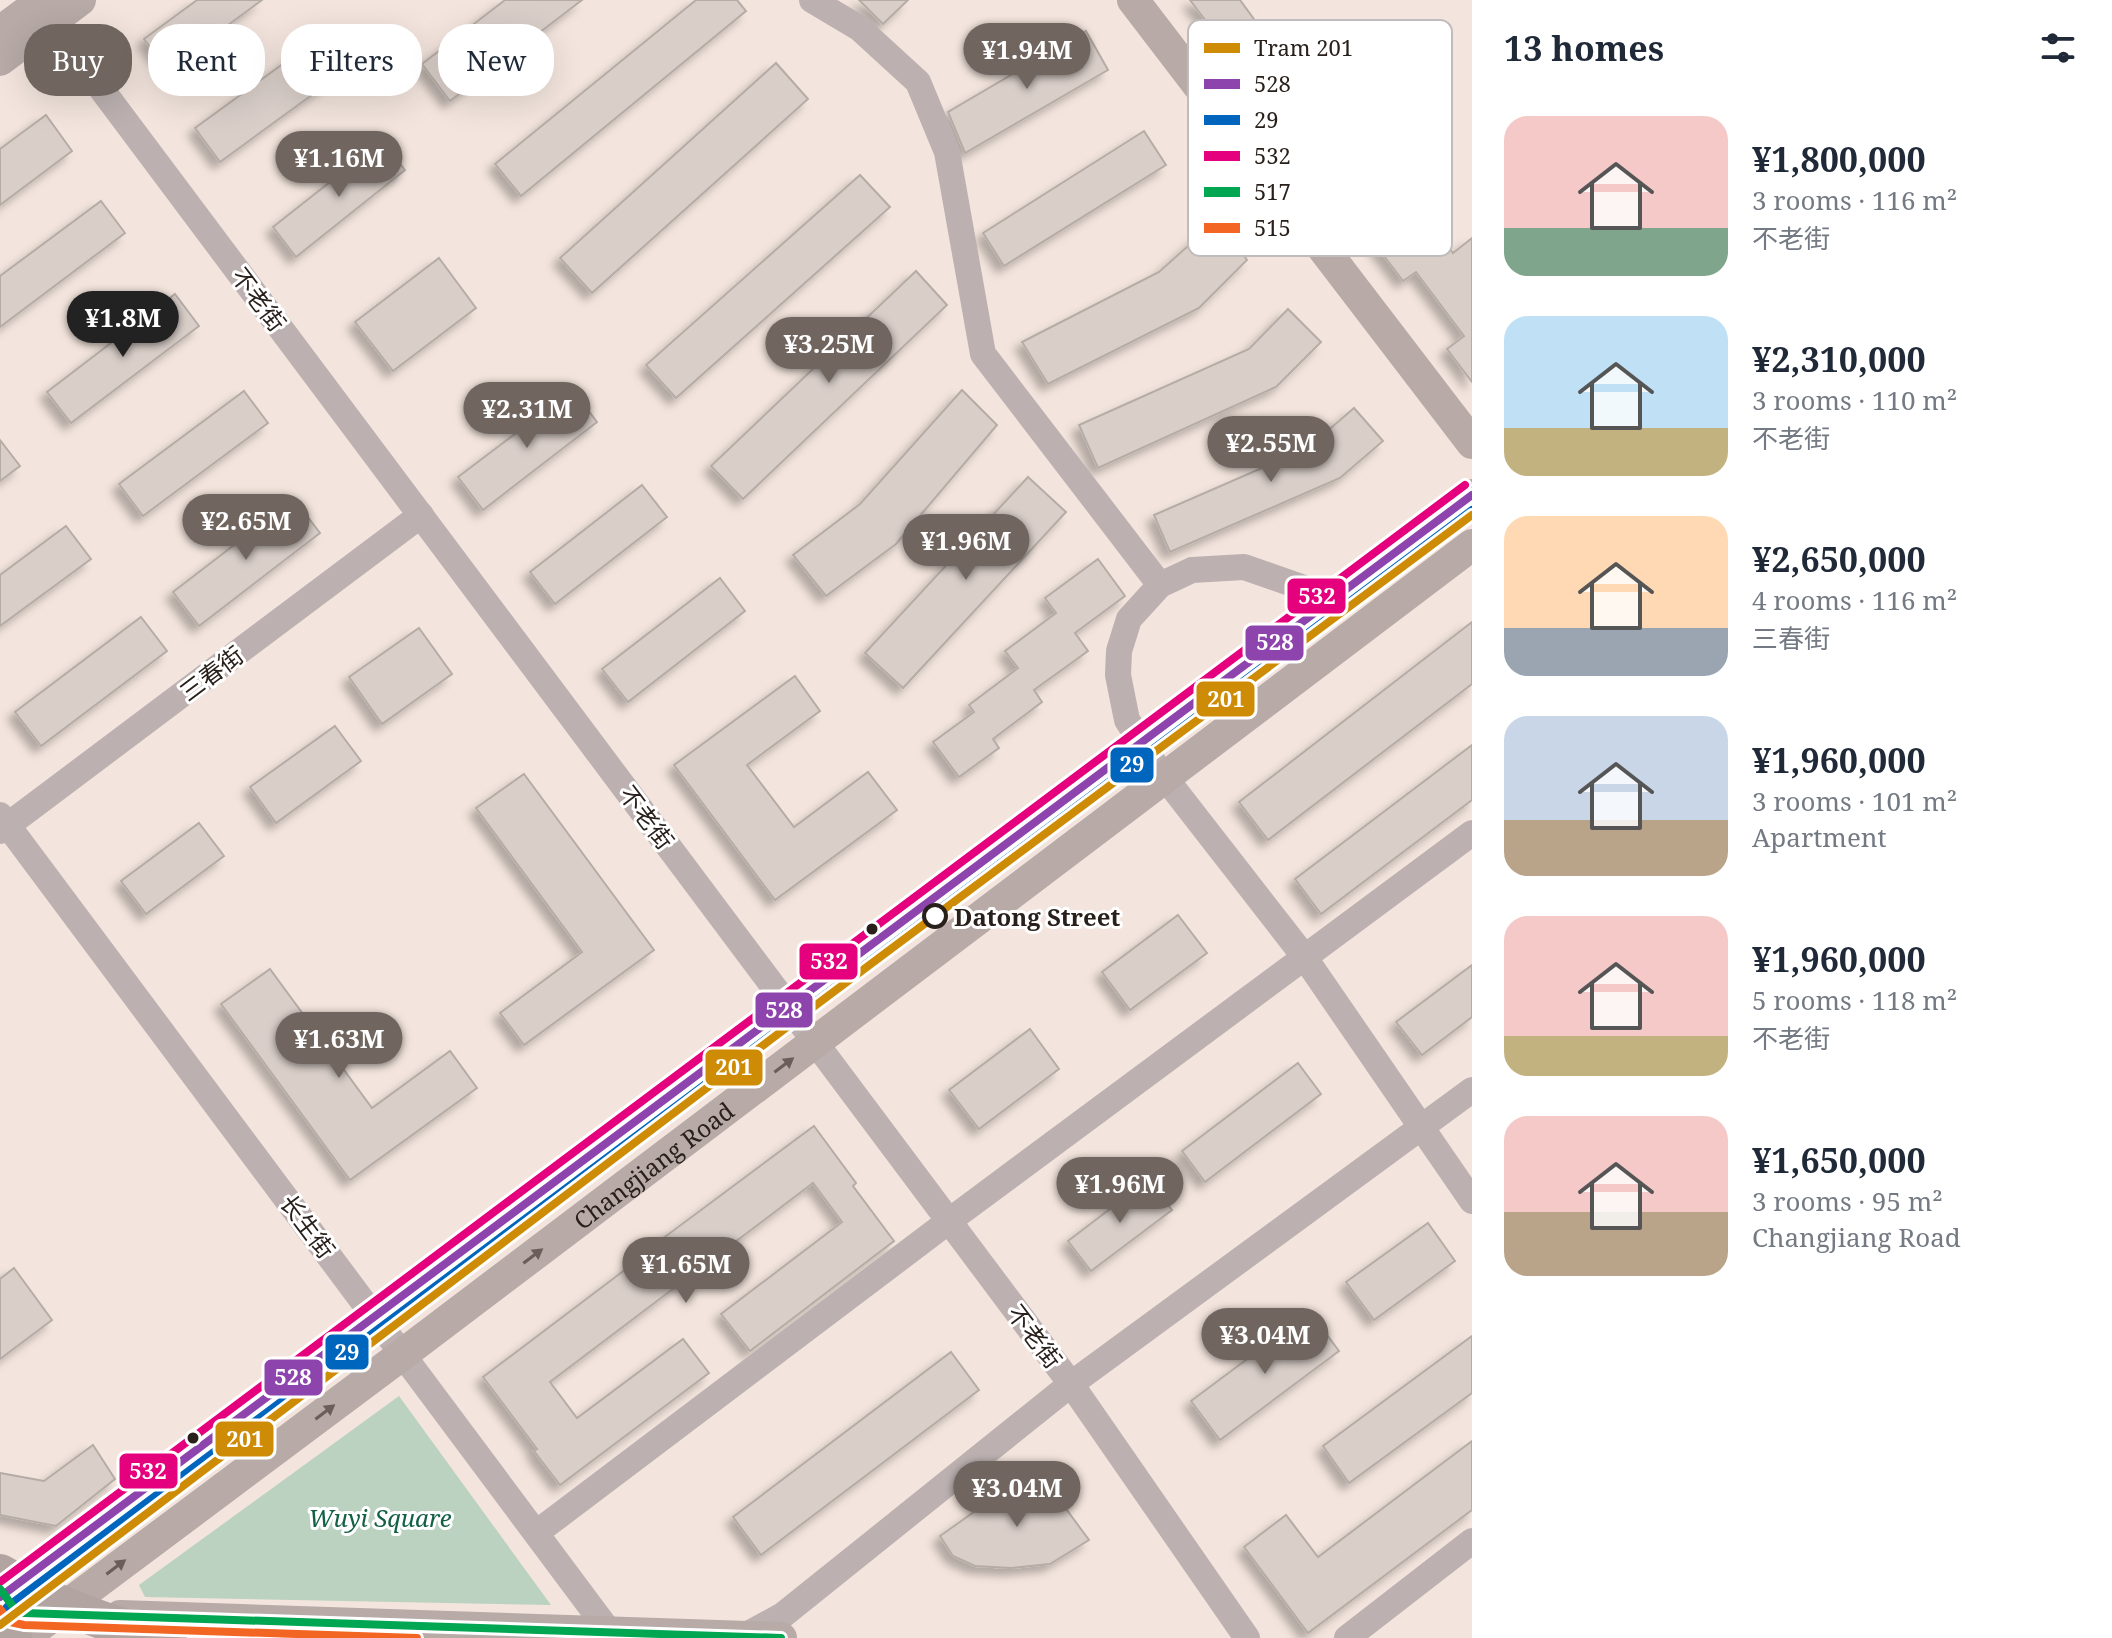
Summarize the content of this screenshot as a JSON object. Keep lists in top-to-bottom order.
{
  "streets": {
    "main road": ["Changjiang Road"],
    "street": ["不老街", "三春街", "长生街"]
  },
  "crossings": [
    ["不老街", "三春街"],
    ["不老街", "Changjiang Road"],
    ["三春街", "长生街"],
    ["Changjiang Road", "长生街"]
  ],
  "parks": ["Wuyi Square"],
  "places": ["Datong Street"],
  "lines": [
    "transit line 532",
    "transit line 528",
    "transit line 29",
    "tram line 201",
    "transit line 517",
    "transit line 515"
  ],
  "legend": [
    "Tram 201",
    "528",
    "29",
    "532",
    "517",
    "515"
  ],
  "page": {
    "heading": "13 homes",
    "price": [
      "¥1.94M",
      "¥1.16M",
      "¥1.8M",
      "¥3.25M",
      "¥2.31M",
      "¥2.55M",
      "¥2.65M",
      "¥1.96M",
      "¥1.63M",
      "¥1.96M",
      "¥1.65M",
      "¥3.04M",
      "¥3.04M"
    ],
    "chip": [
      "Buy",
      "Rent",
      "Filters",
      "New"
    ],
    "list": [
      {
        "name": "¥1,800,000",
        "note": "3 rooms · 116 m² · 不老街"
      },
      {
        "name": "¥2,310,000",
        "note": "3 rooms · 110 m² · 不老街"
      },
      {
        "name": "¥2,650,000",
        "note": "4 rooms · 116 m² · 三春街"
      },
      {
        "name": "¥1,960,000",
        "note": "3 rooms · 101 m² · Apartment"
      },
      {
        "name": "¥1,960,000",
        "note": "5 rooms · 118 m² · 不老街"
      },
      {
        "name": "¥1,650,000",
        "note": "3 rooms · 95 m² · Changjiang Road"
      }
    ]
  }
}
